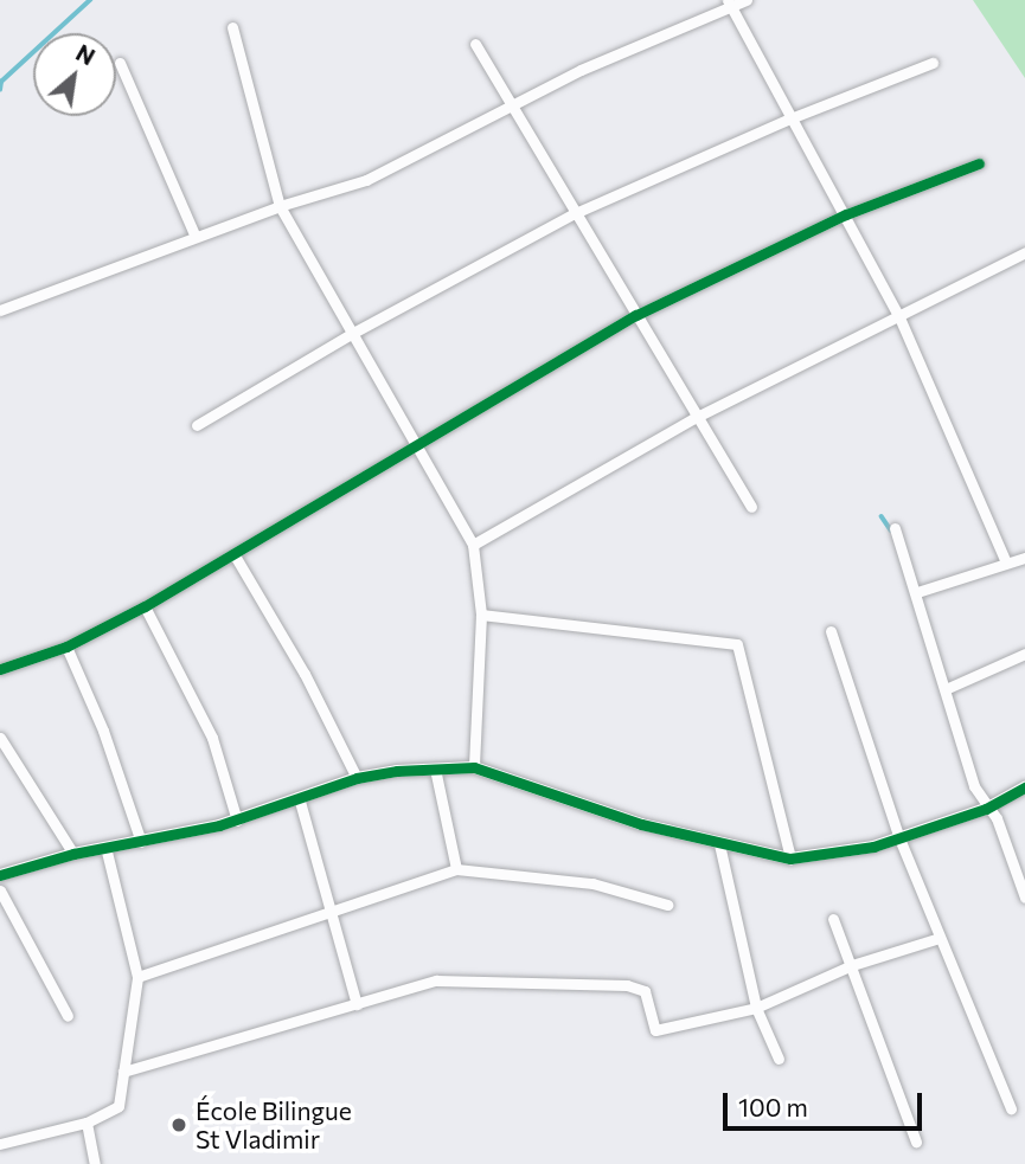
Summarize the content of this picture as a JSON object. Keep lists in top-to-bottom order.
{
  "places": ["École Bilingue St Vladimir"],
  "scale_bar": "100 m",
  "north": "top right"
}
